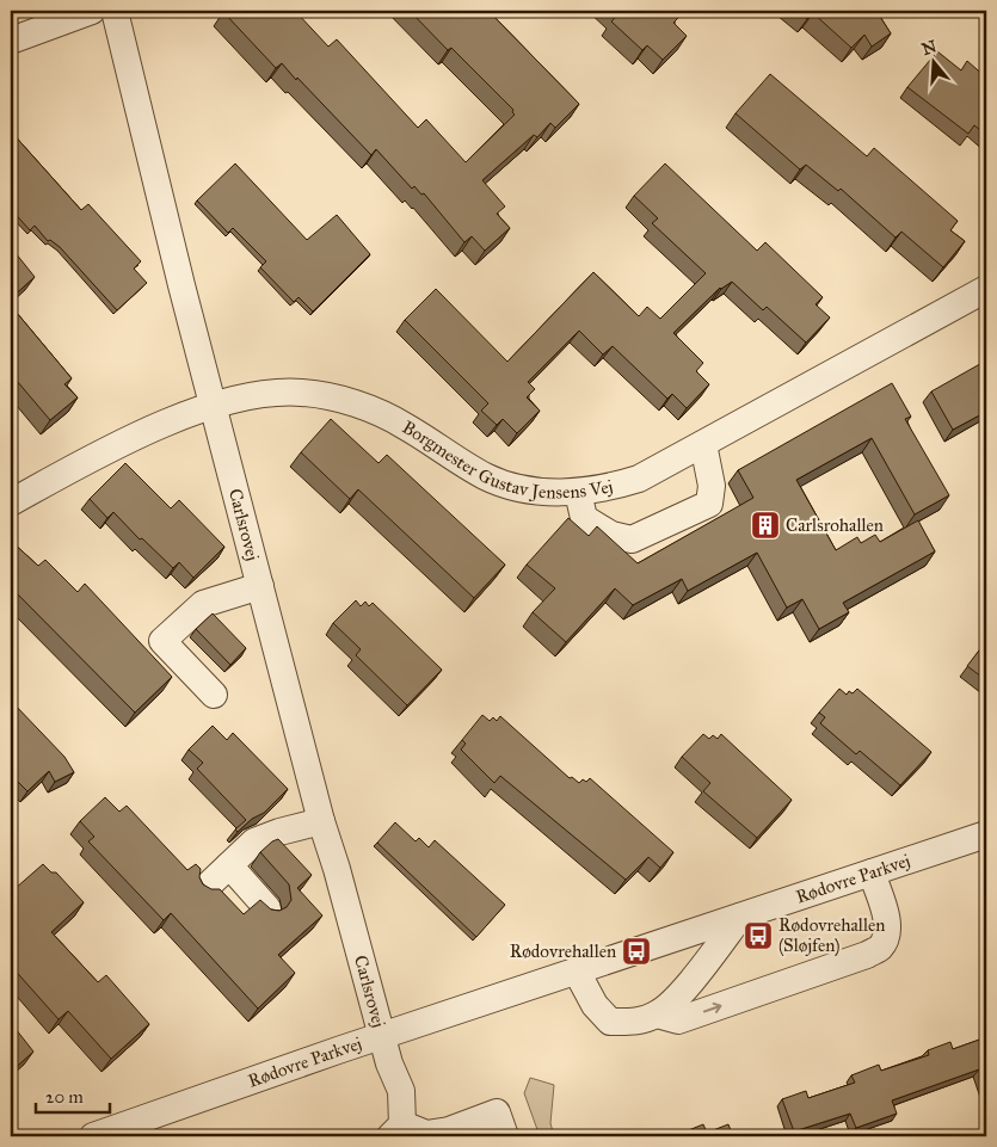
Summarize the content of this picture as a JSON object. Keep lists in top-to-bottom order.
{
  "streets": {
    "street": ["Borgmester Gustav Jensens Vej", "Carlsrovej", "Rødovre Parkvej"]
  },
  "crossings": [
    ["Borgmester Gustav Jensens Vej", "Carlsrovej"],
    ["Carlsrovej", "Rødovre Parkvej"]
  ],
  "places": {
    "building": ["Carlsrohallen"],
    "bus stop": ["Rødovrehallen (Sløjfen)", "Rødovrehallen"]
  },
  "scale_bar": "20 m",
  "north": "top"
}
